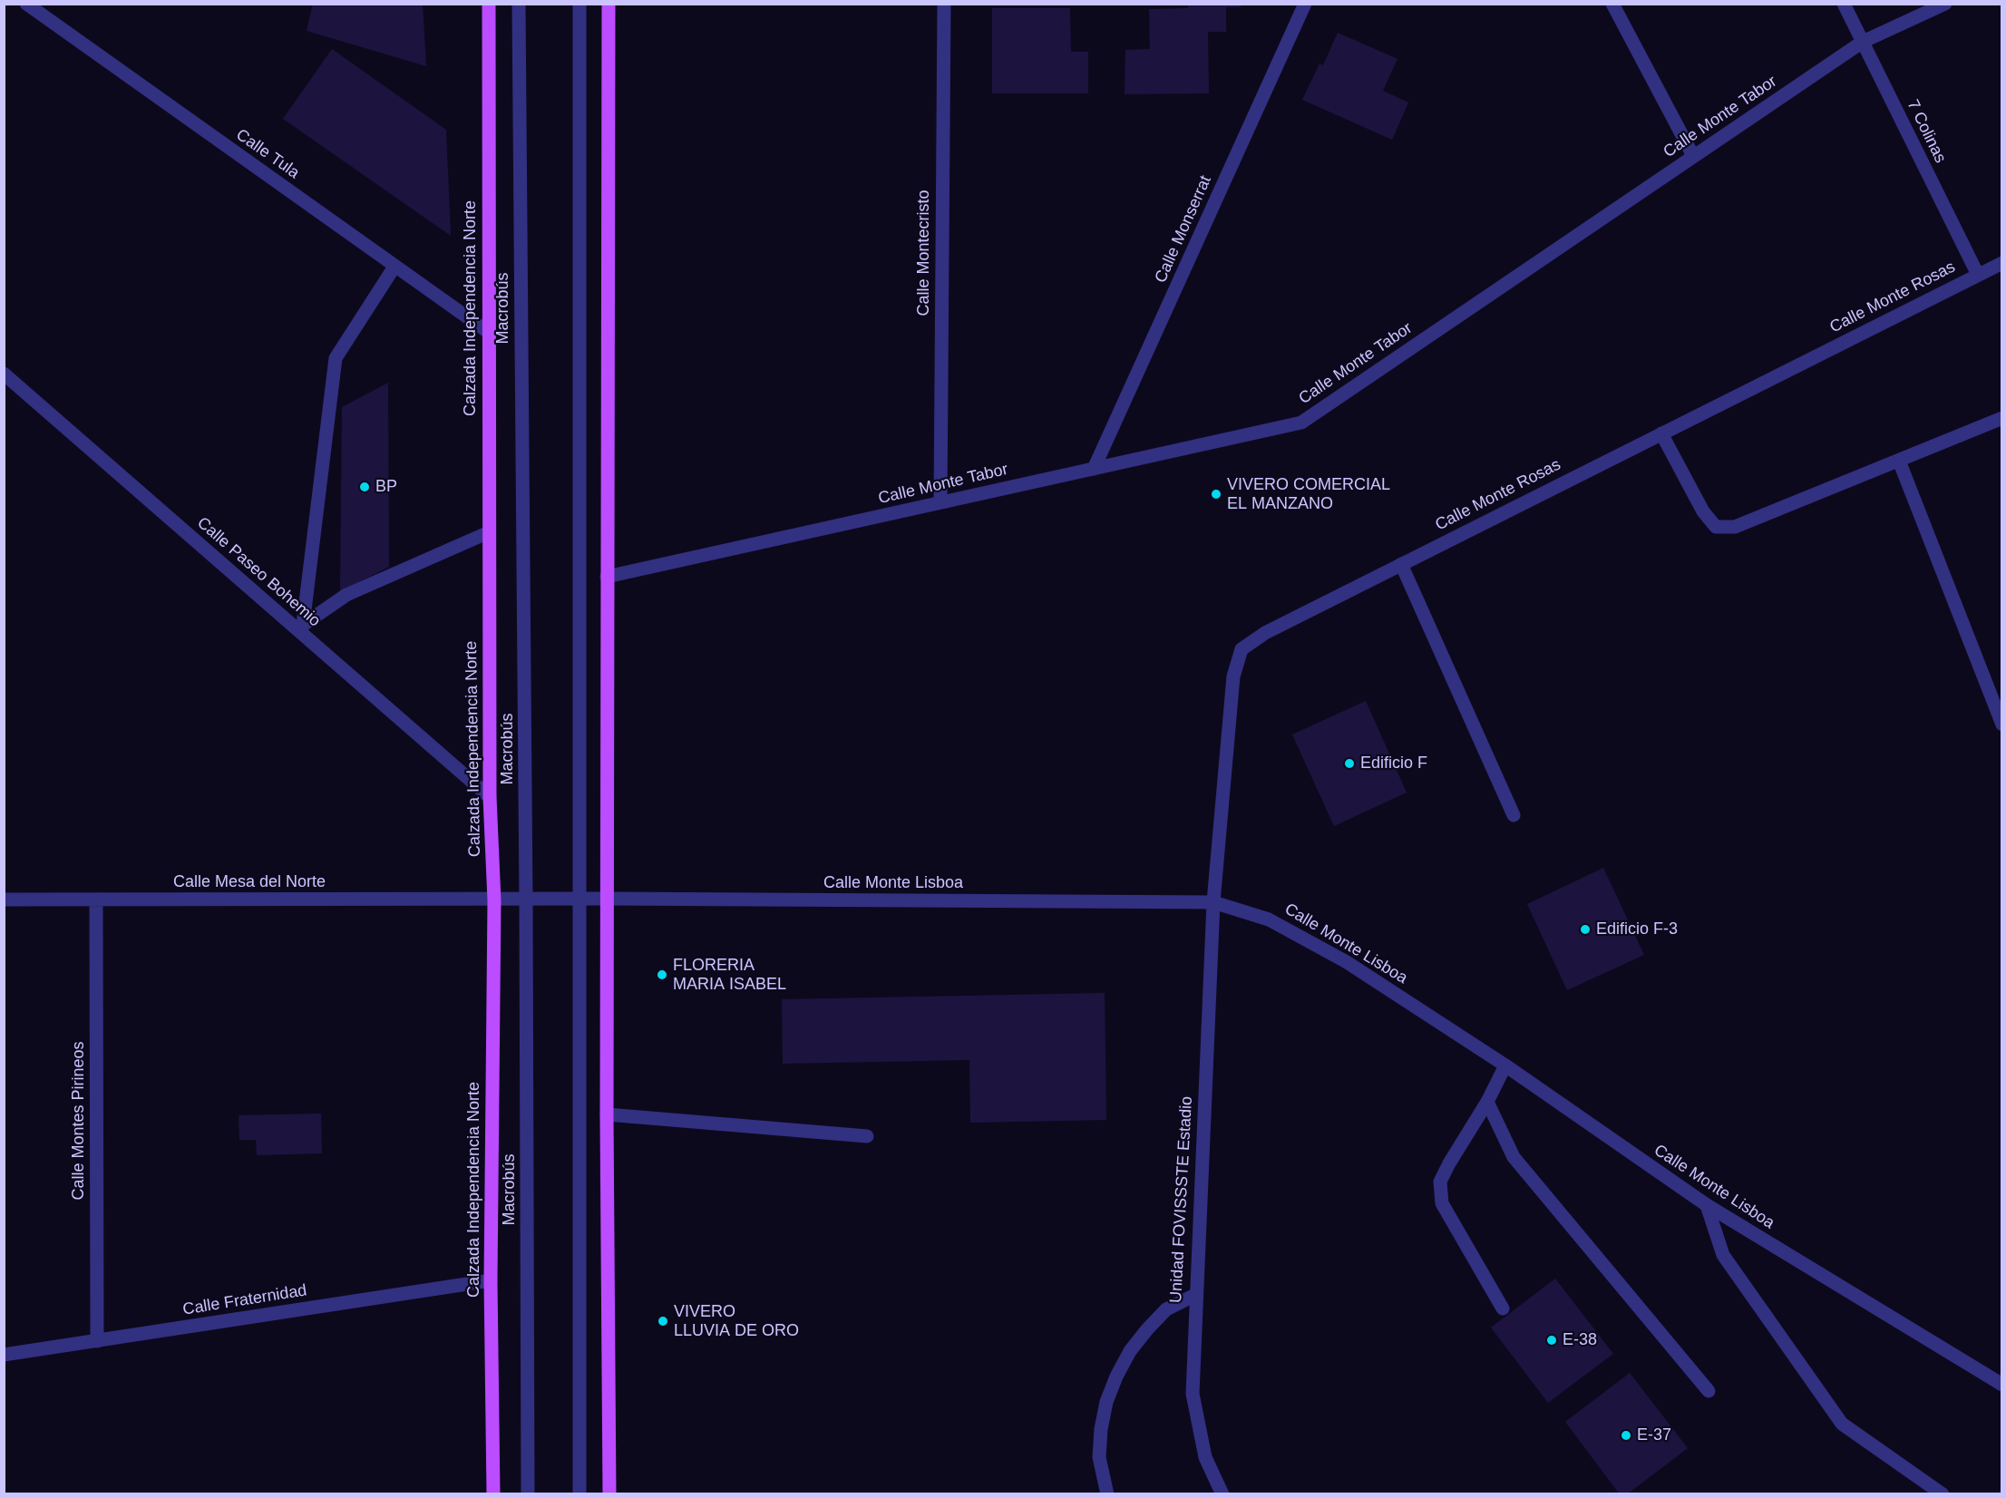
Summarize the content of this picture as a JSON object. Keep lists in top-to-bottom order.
{
  "streets": {
    "main road": ["Calzada Independencia Norte"],
    "street": [
      "Calle Monte Tabor",
      "7 Colinas",
      "Calle Tula",
      "Calle Monserrat",
      "Calle Montecristo",
      "Calle Monte Rosas",
      "Macrobús",
      "Calle Paseo Bohemio",
      "Calle Mesa del Norte",
      "Calle Monte Lisboa",
      "Calle Montes Pirineos",
      "Unidad FOVISSSTE Estadio",
      "Calle Fraternidad"
    ]
  },
  "crossings": [
    ["Calle Monte Tabor", "7 Colinas"],
    ["Calle Monte Tabor", "Calle Monserrat"],
    ["Calle Monte Tabor", "Calle Montecristo"],
    ["7 Colinas", "Calle Monte Rosas"],
    ["Calle Tula", "Calzada Independencia Norte"],
    ["Calle Monte Rosas", "Calle Monte Lisboa"],
    ["Calle Monte Rosas", "Unidad FOVISSSTE Estadio"],
    ["Calzada Independencia Norte", "Calle Paseo Bohemio"],
    ["Calzada Independencia Norte", "Calle Mesa del Norte"],
    ["Calzada Independencia Norte", "Calle Monte Lisboa"],
    ["Calzada Independencia Norte", "Calle Fraternidad"],
    ["Macrobús", "Calle Monte Lisboa"],
    ["Calle Mesa del Norte", "Calle Monte Lisboa"],
    ["Calle Mesa del Norte", "Calle Montes Pirineos"],
    ["Calle Monte Lisboa", "Unidad FOVISSSTE Estadio"],
    ["Calle Montes Pirineos", "Calle Fraternidad"]
  ],
  "places": [
    "BP",
    "VIVERO COMERCIAL EL MANZANO",
    "Edificio F",
    "Edificio F-3",
    "FLORERIA MARIA ISABEL",
    "VIVERO LLUVIA DE ORO",
    "E-38",
    "E-37"
  ]
}
